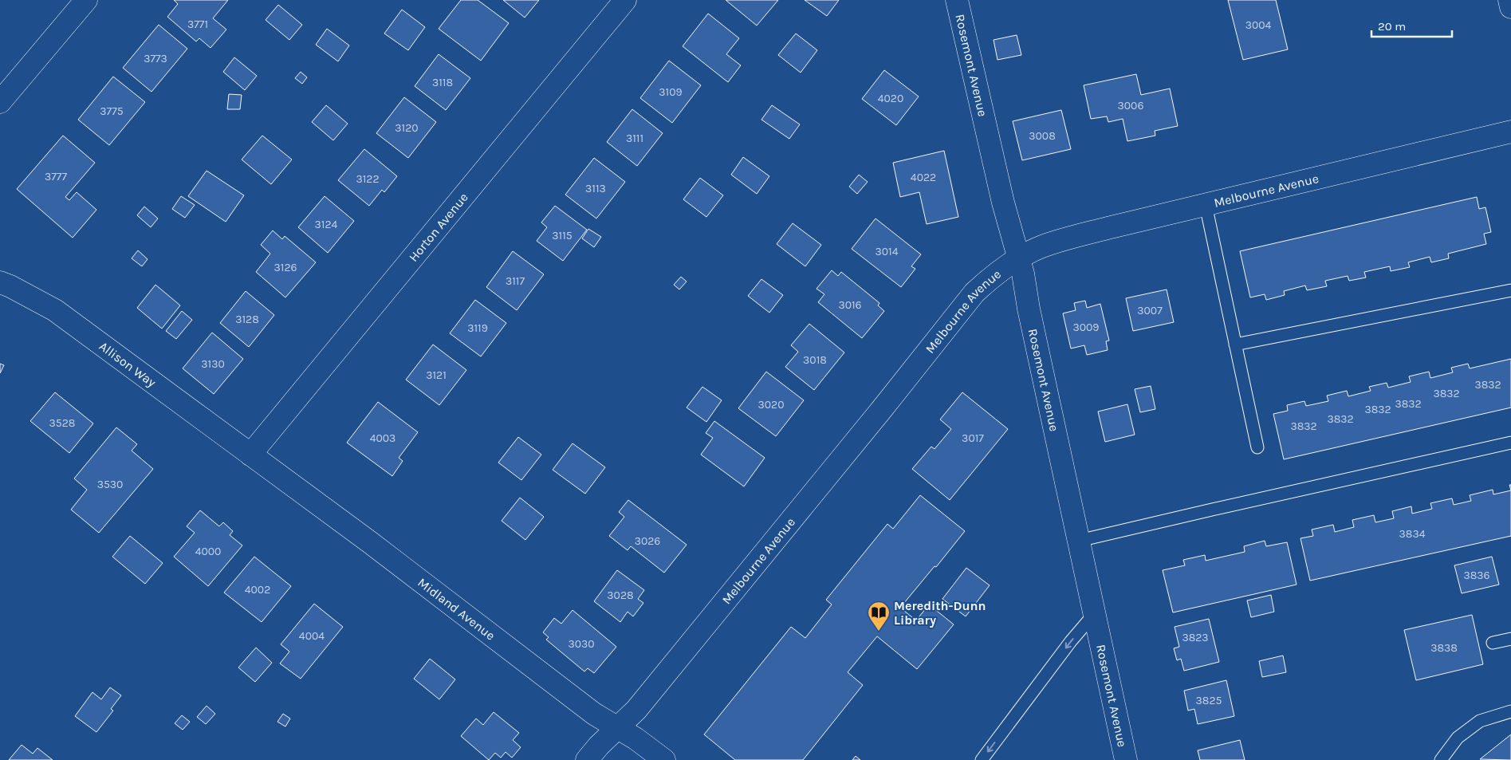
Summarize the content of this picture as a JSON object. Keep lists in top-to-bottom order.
{
  "streets": {
    "street": [
      "Rosemont Avenue",
      "Melbourne Avenue",
      "Horton Avenue",
      "Allison Way",
      "Midland Avenue"
    ]
  },
  "crossings": [
    ["Rosemont Avenue", "Melbourne Avenue"],
    ["Melbourne Avenue", "Midland Avenue"],
    ["Horton Avenue", "Allison Way"],
    ["Horton Avenue", "Midland Avenue"],
    ["Allison Way", "Midland Avenue"]
  ],
  "places": {
    "library": ["Meredith-Dunn Library"]
  },
  "house_numbers": [
    "3771",
    "3004",
    "3773",
    "3118",
    "3109",
    "4020",
    "3006",
    "3775",
    "3120",
    "3008",
    "3111",
    "3777",
    "4022",
    "3122",
    "3113",
    "3124",
    "3115",
    "3014",
    "3126",
    "3117",
    "3016",
    "3007",
    "3128",
    "3009",
    "3119",
    "3018",
    "3130",
    "3121",
    "3832",
    "3832",
    "3832",
    "3020",
    "3832",
    "3832",
    "3528",
    "3832",
    "4003",
    "3017",
    "3530",
    "3834",
    "3026",
    "4000",
    "3836",
    "4002",
    "3028",
    "4004",
    "3823",
    "3030",
    "3838",
    "3825"
  ],
  "scale_bar": "20 m"
}
